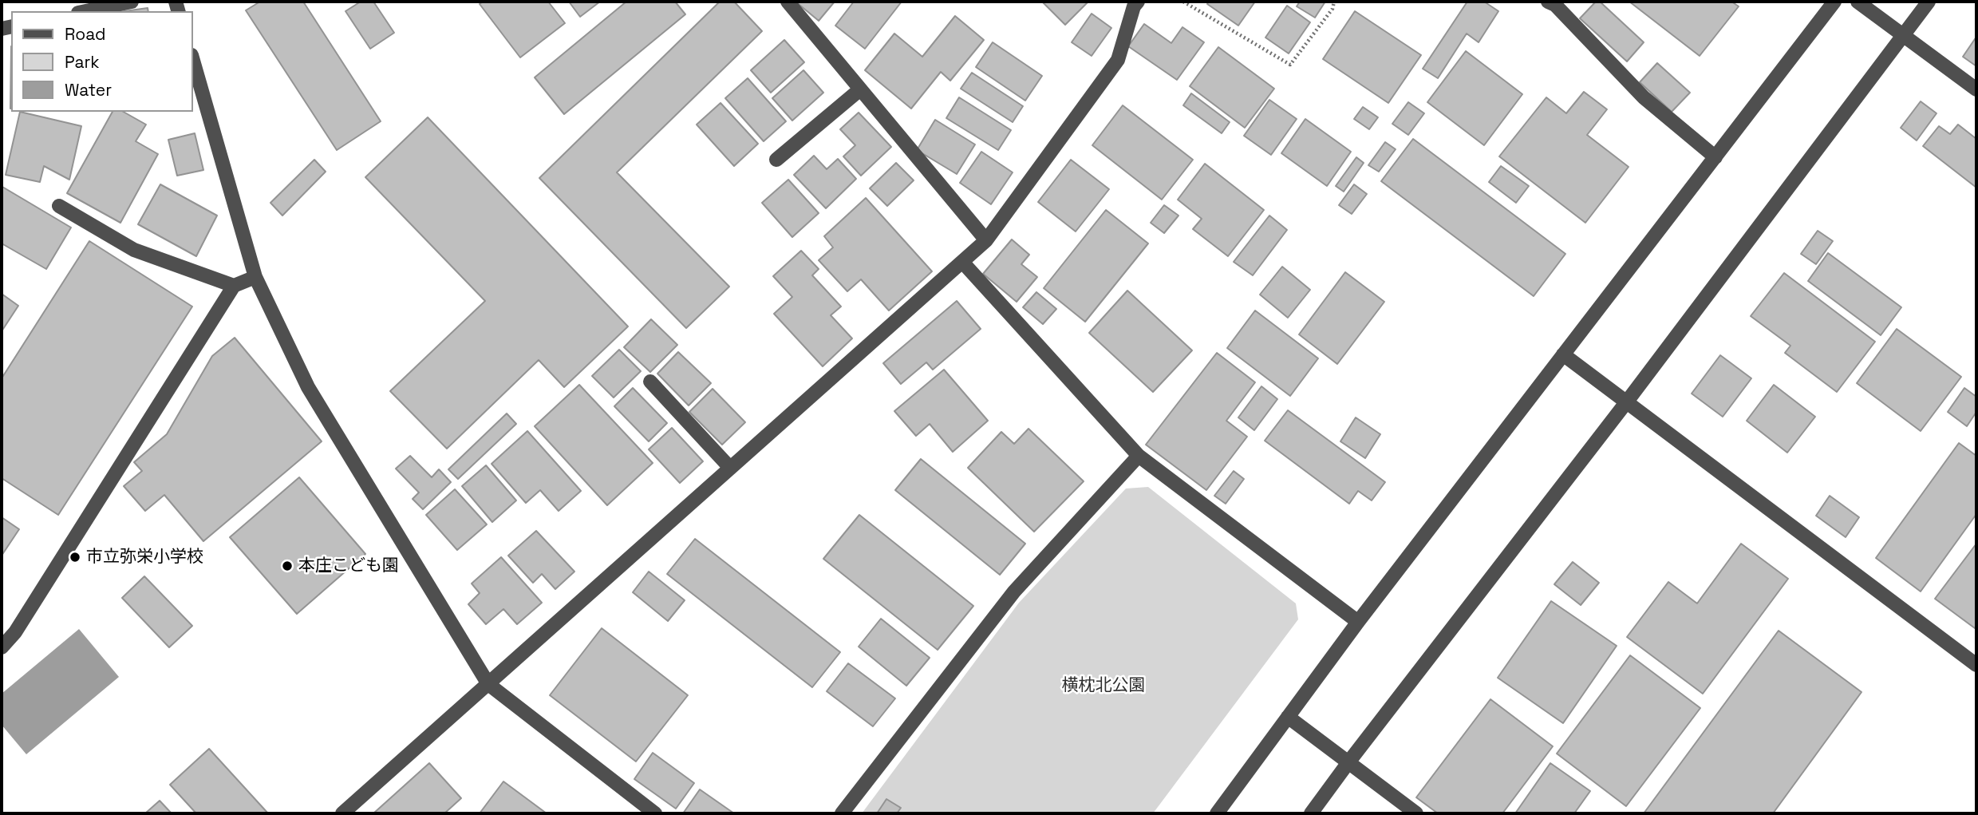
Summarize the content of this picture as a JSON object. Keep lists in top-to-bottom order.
{
  "parks": ["横枕北公園"],
  "places": ["市立弥栄小学校", "本庄こども園"],
  "legend": ["Road", "Park", "Water"]
}
